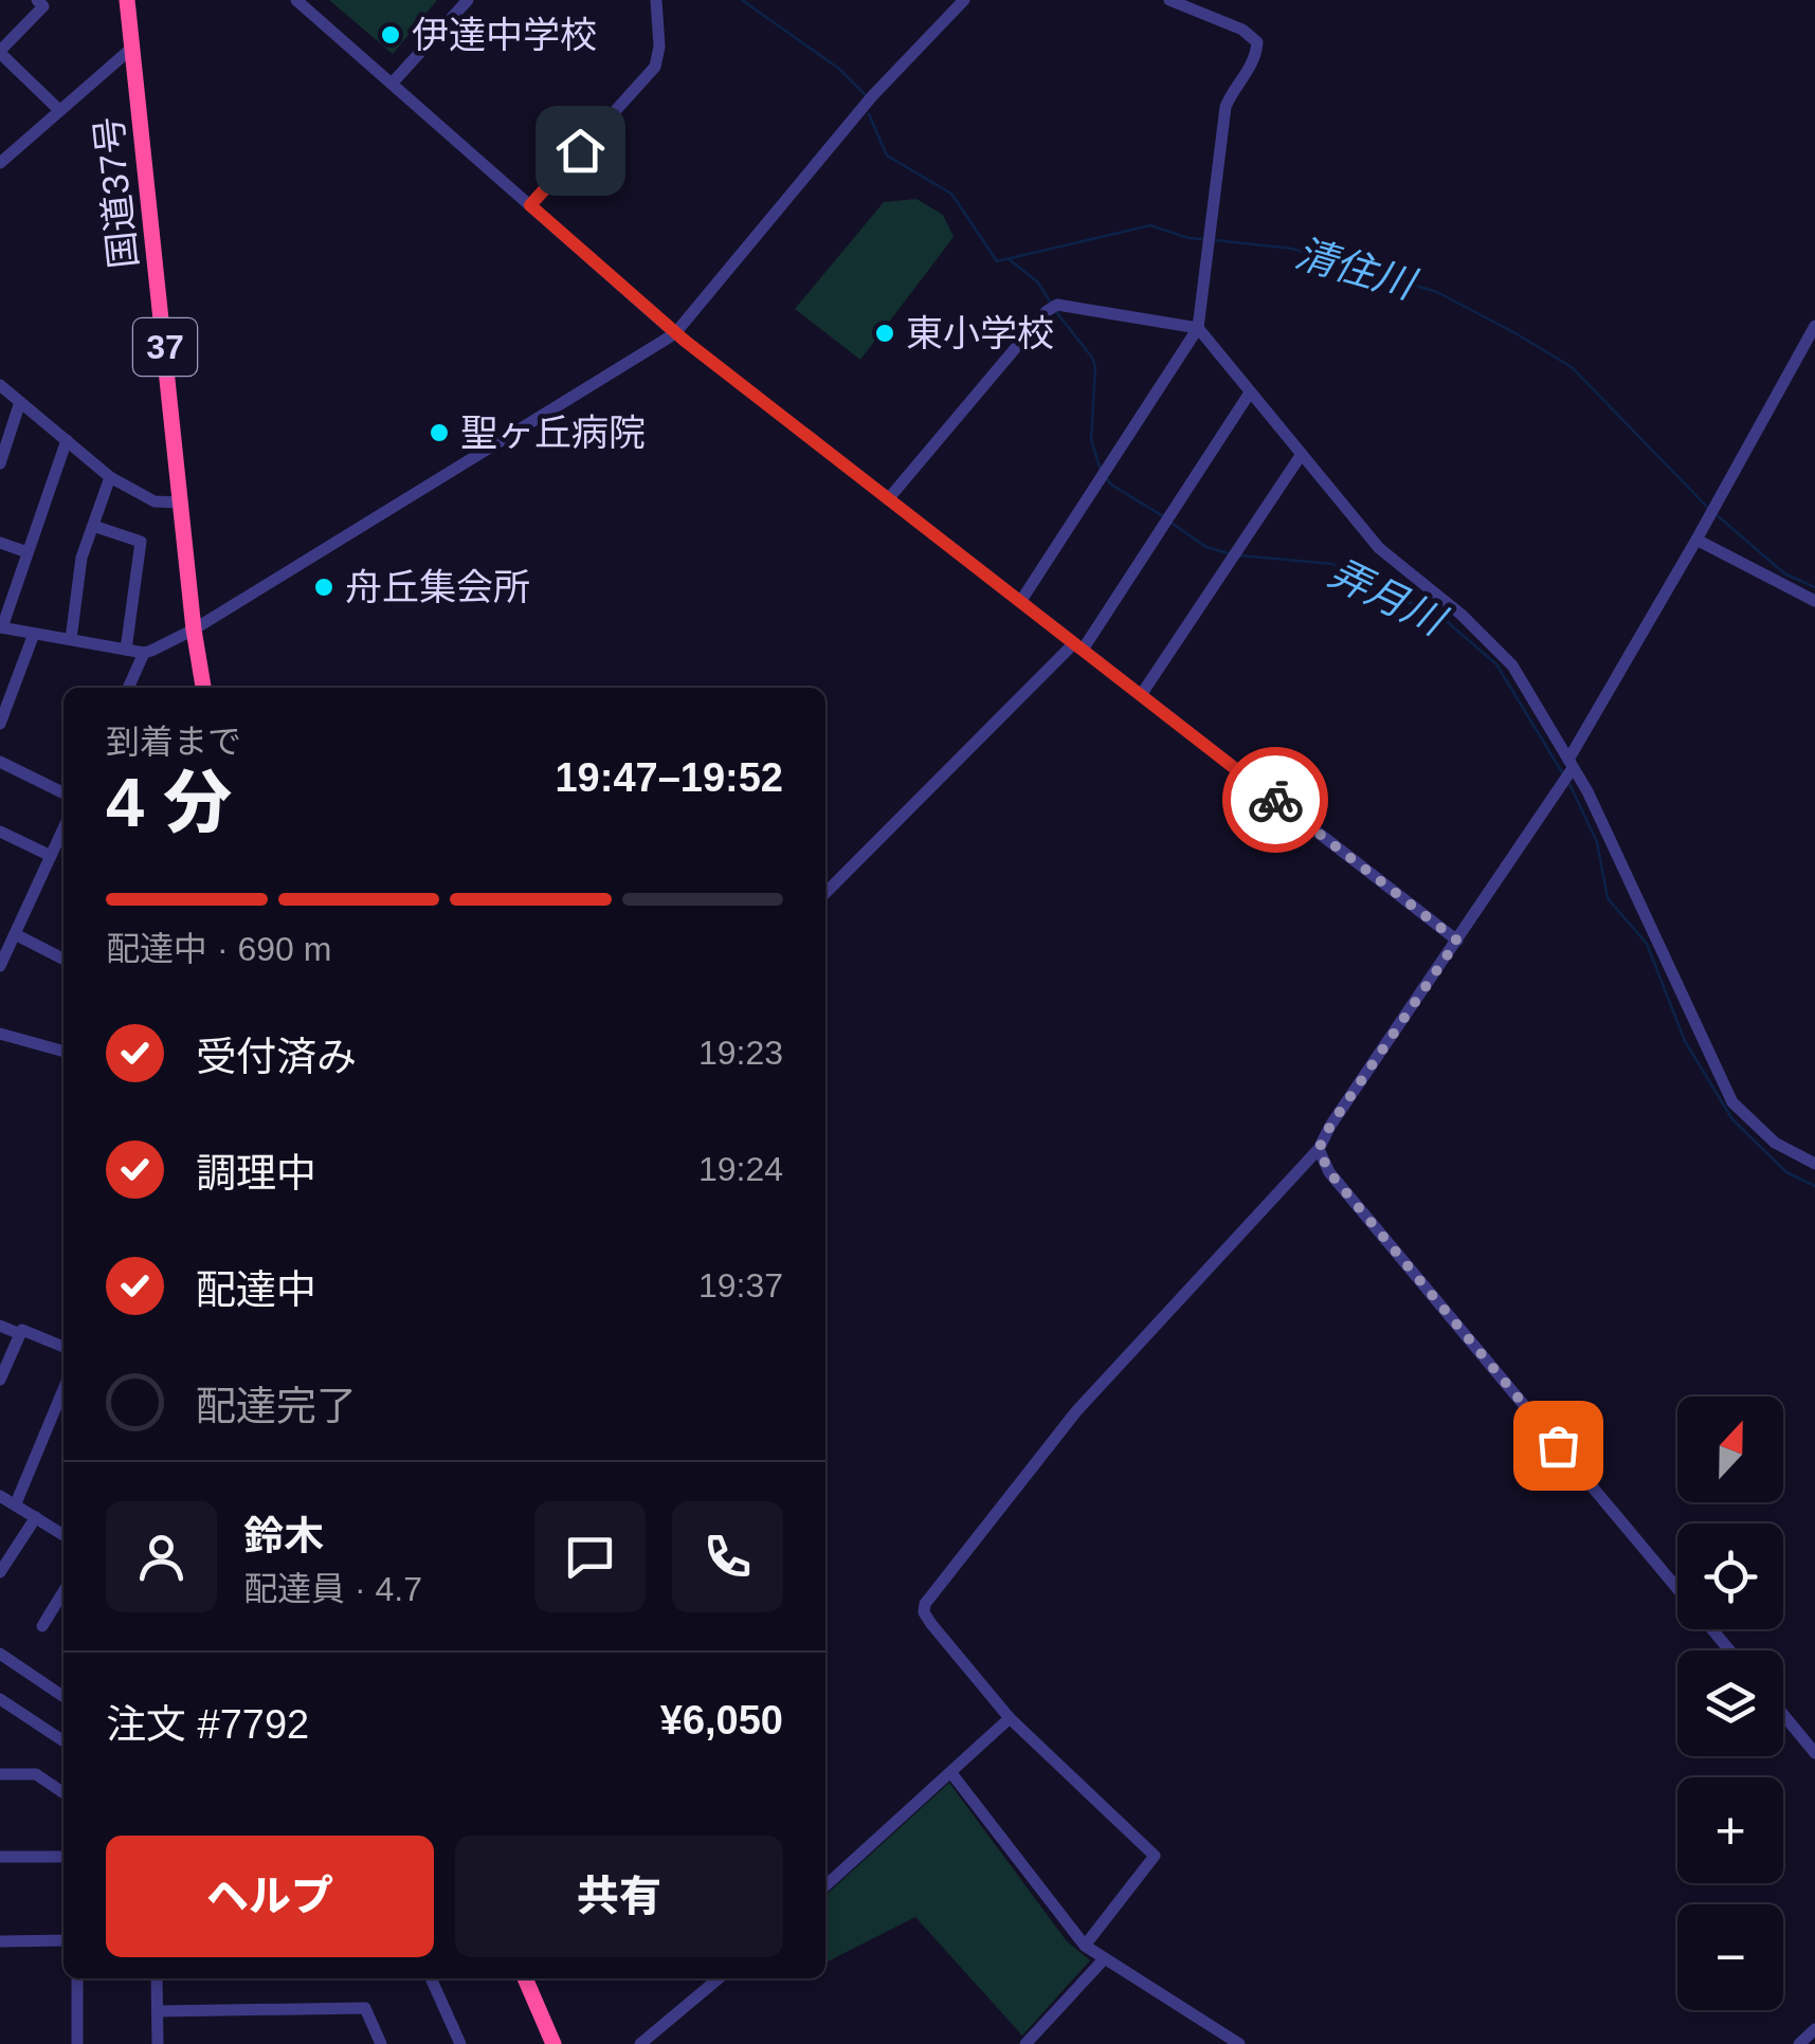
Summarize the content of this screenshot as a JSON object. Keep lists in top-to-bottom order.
{
  "streets": {
    "highway": ["国道37号", "37"]
  },
  "water": ["清住川", "弄月川"],
  "places": [
    "伊達中学校",
    "東小学校",
    "聖ヶ丘病院",
    "舟丘集会所"
  ],
  "north": "top",
  "page": {
    "heading": ["4 分", "到着まで", "19:47–19:52"],
    "panel": [
      "鈴木",
      "配達員 · 4.7",
      "注文 #7792",
      "¥6,050"
    ],
    "bar": "配達中 · 690 m",
    "list": [
      ["受付済み", "19:23"],
      ["調理中", "19:24"],
      ["配達中", "19:37"],
      "配達完了"
    ],
    "map_buttons": ["+", "−"],
    "buttons": ["ヘルプ", "共有"]
  }
}
